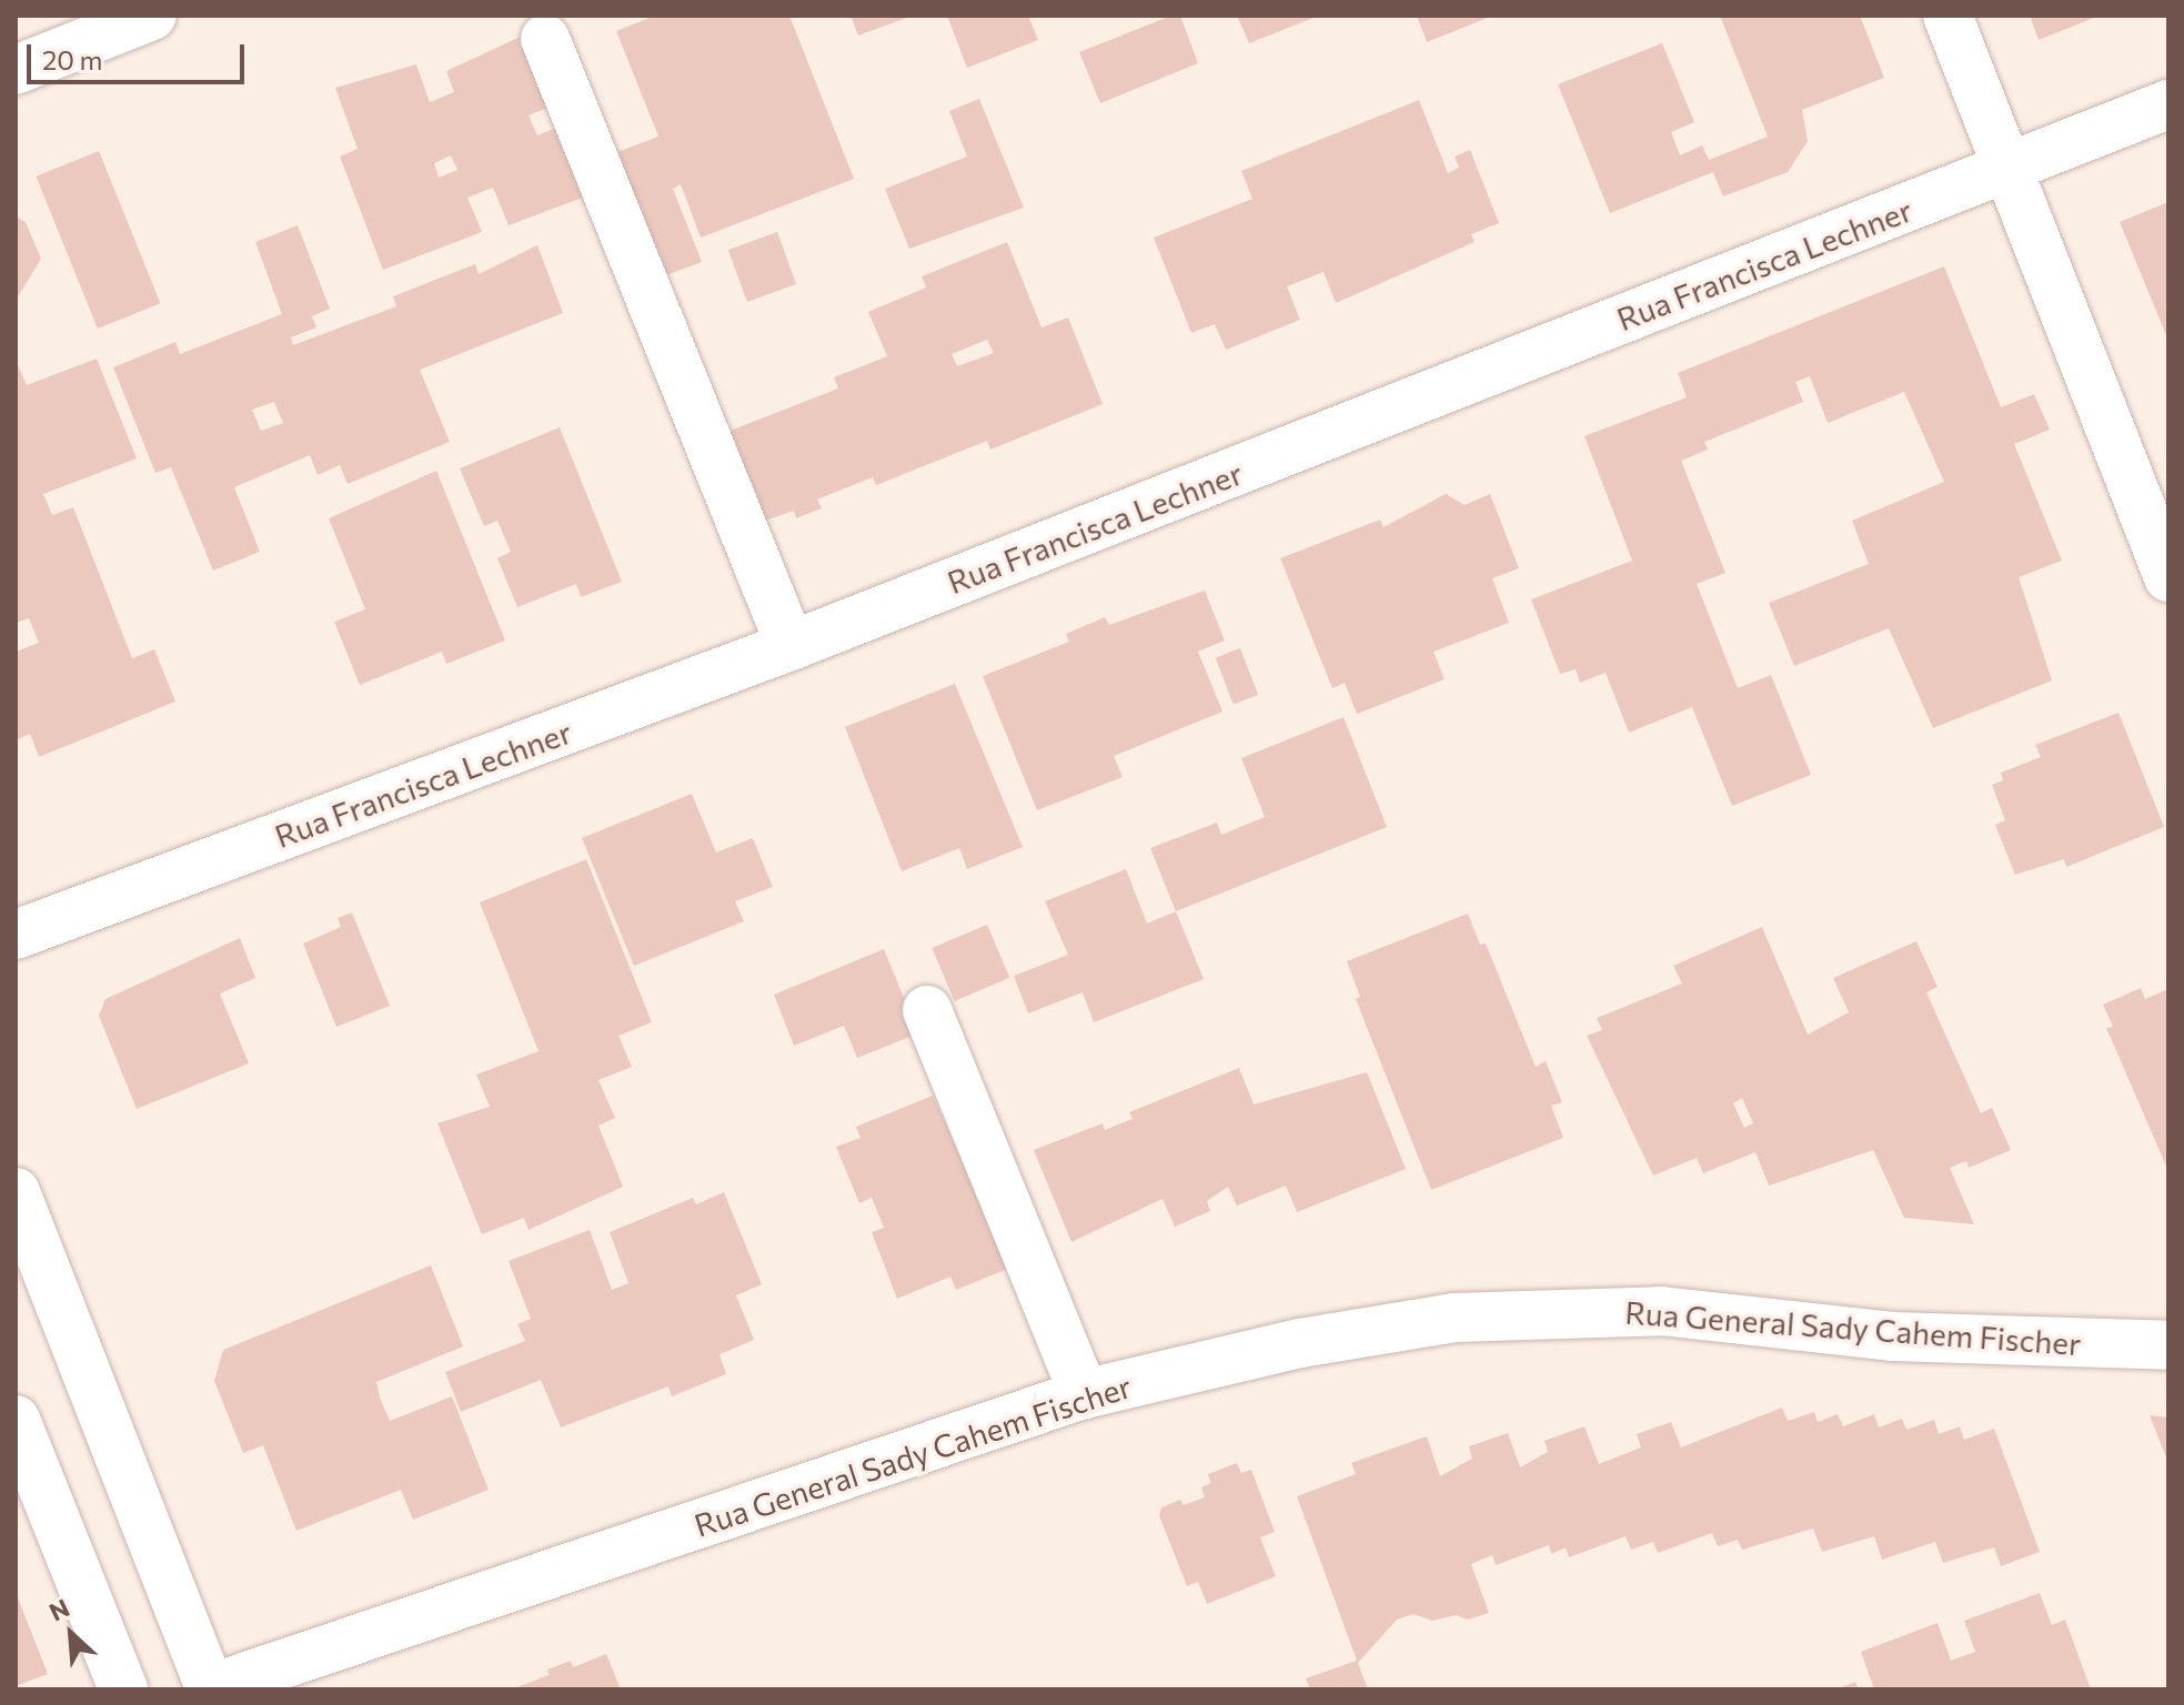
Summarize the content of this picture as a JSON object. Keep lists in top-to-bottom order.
{
  "streets": {
    "street": ["Rua Francisca Lechner", "Rua General Sady Cahem Fischer"]
  },
  "scale_bar": "20 m",
  "north": "top left"
}
